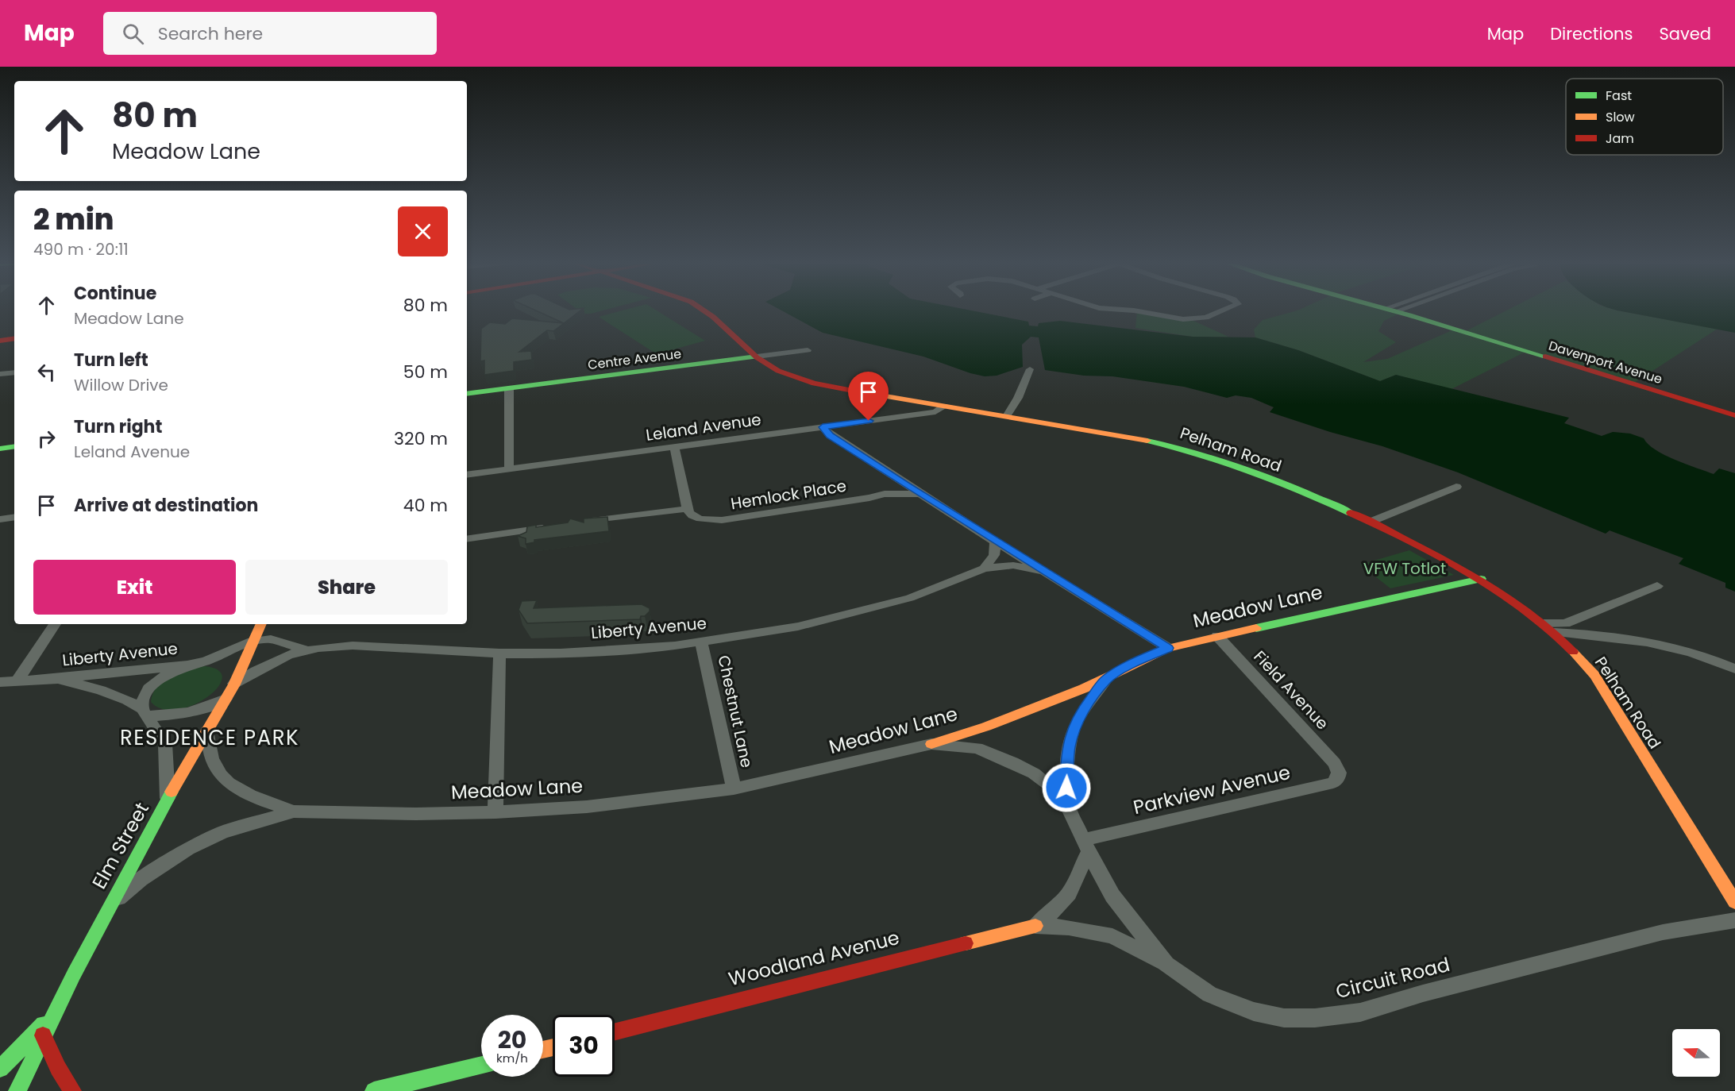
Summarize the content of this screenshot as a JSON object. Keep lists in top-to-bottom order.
{
  "streets": {
    "street": [
      "Centre Avenue",
      "Davenport Avenue",
      "Leland Avenue",
      "Pelham Road",
      "Hemlock Place",
      "Meadow Lane",
      "Liberty Avenue",
      "Field Avenue",
      "Chestnut Lane",
      "Parkview Avenue",
      "Elm Street",
      "Woodland Avenue",
      "Circuit Road"
    ]
  },
  "crossings": [
    ["Centre Avenue", "Pelham Road"],
    ["Leland Avenue", "Pelham Road"],
    ["Pelham Road", "Meadow Lane"],
    ["Meadow Lane", "Field Avenue"],
    ["Meadow Lane", "Chestnut Lane"],
    ["Meadow Lane", "Elm Street"],
    ["Meadow Lane", "Circuit Road"],
    ["Liberty Avenue", "Chestnut Lane"],
    ["Liberty Avenue", "Elm Street"],
    ["Field Avenue", "Parkview Avenue"],
    ["Parkview Avenue", "Woodland Avenue"],
    ["Parkview Avenue", "Circuit Road"],
    ["Woodland Avenue", "Circuit Road"]
  ],
  "districts": ["RESIDENCE PARK"],
  "parks": ["VFW Totlot"],
  "legend": ["Fast", "Slow", "Jam"],
  "north": "left",
  "page": {
    "header": "Map",
    "search": "Search here",
    "nav": ["Map", "Directions", "Saved"],
    "turn": ["80 m", "Meadow Lane"],
    "heading": ["2 min", "490 m · 20:11"],
    "list": [
      {
        "name": "Continue",
        "note": "Meadow Lane",
        "value": "80 m"
      },
      {
        "name": "Turn left",
        "note": "Willow Drive",
        "value": "50 m"
      },
      {
        "name": "Turn right",
        "note": "Leland Avenue",
        "value": "320 m"
      },
      {
        "name": "Arrive at destination",
        "value": "40 m"
      }
    ],
    "buttons": ["Exit", "Share"],
    "speed": "20 km/h",
    "limit": "30"
  }
}
